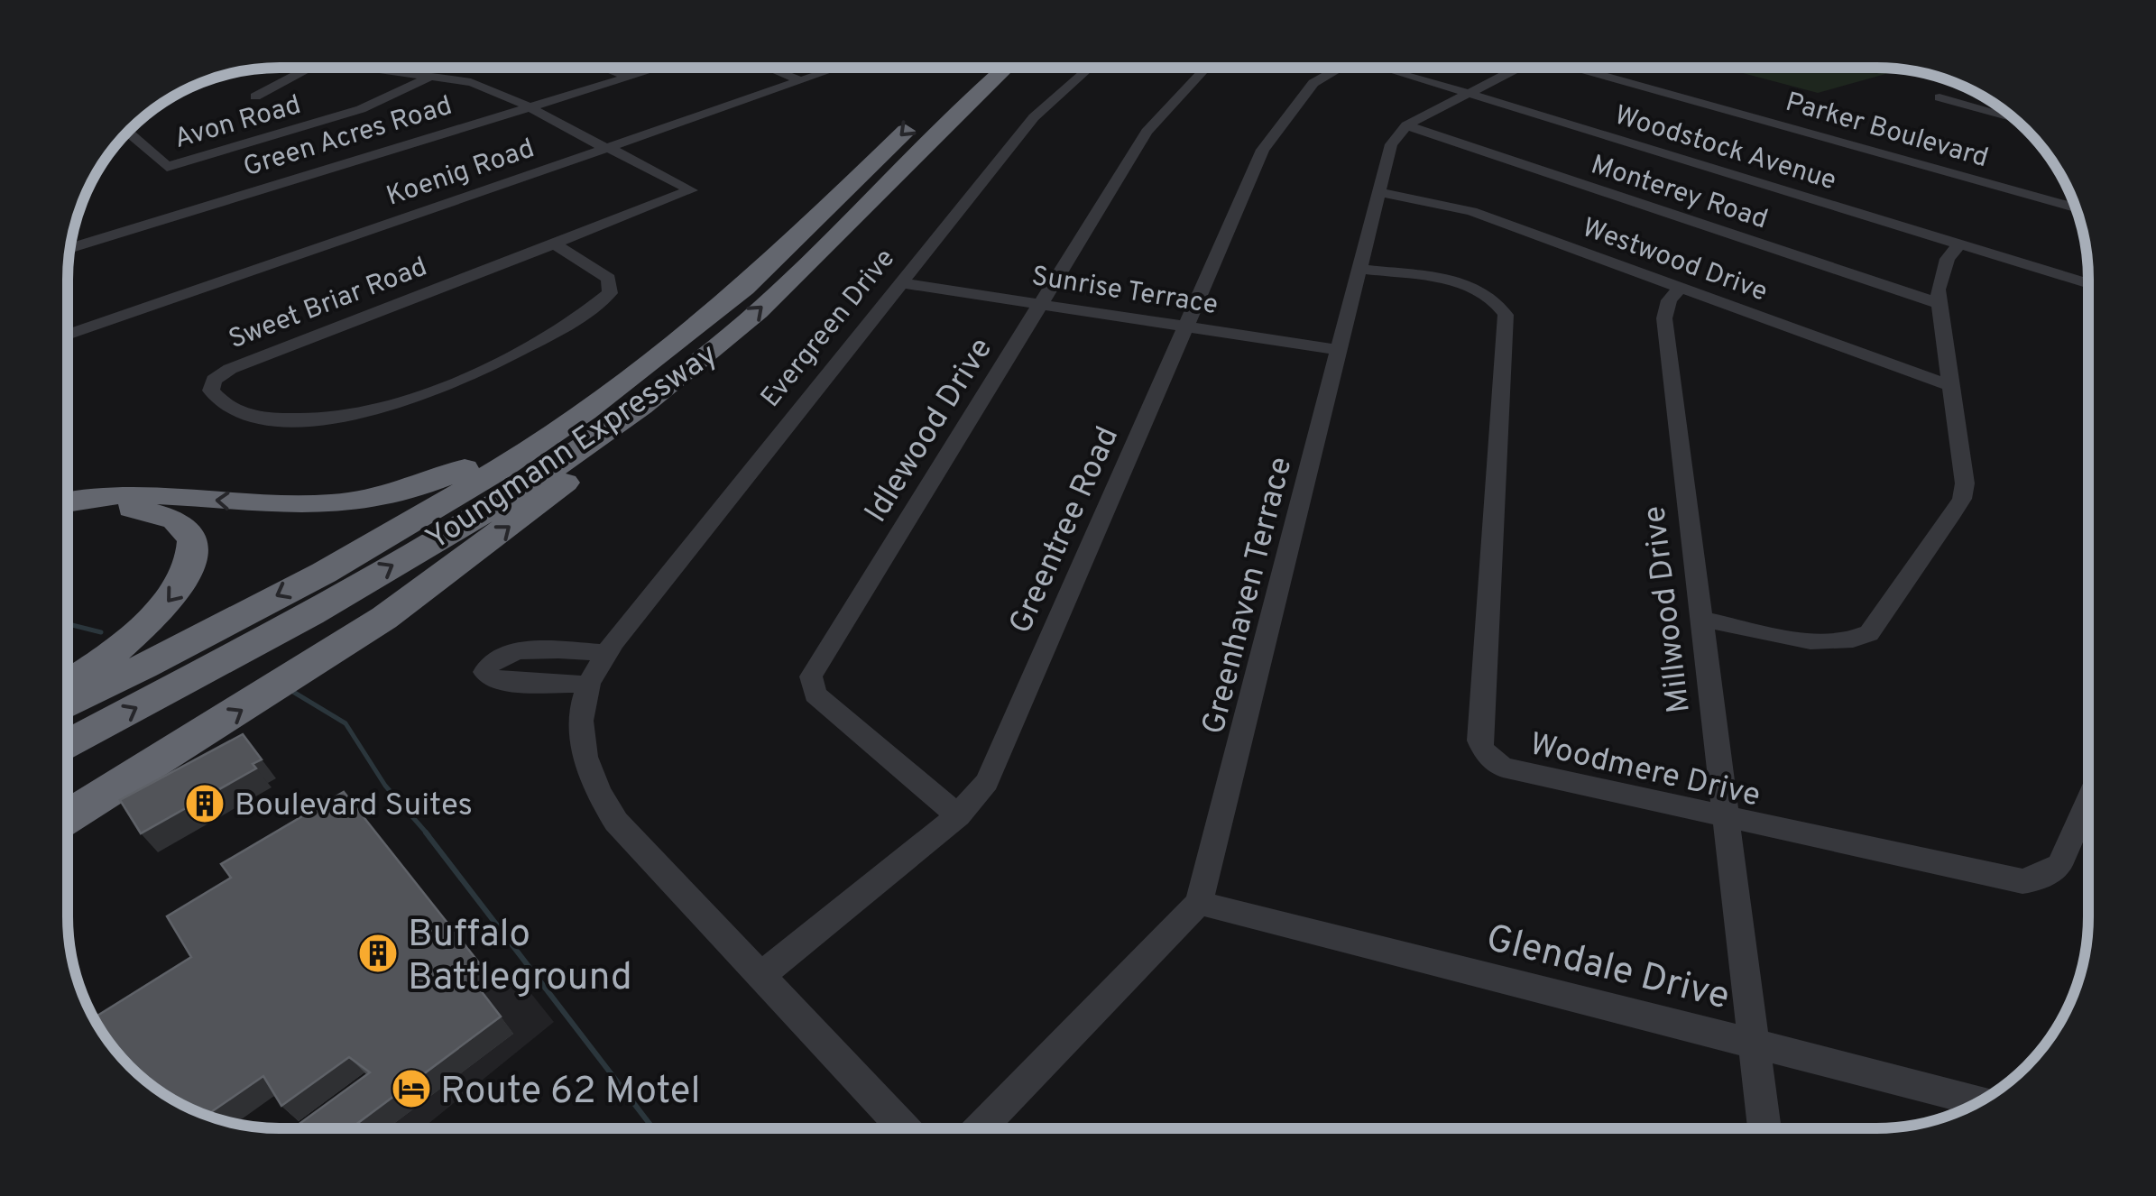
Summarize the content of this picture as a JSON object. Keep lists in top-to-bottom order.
{
  "streets": {
    "highway": ["Youngmann Expressway"],
    "street": [
      "Avon Road",
      "Parker Boulevard",
      "Green Acres Road",
      "Woodstock Avenue",
      "Koenig Road",
      "Monterey Road",
      "Westwood Drive",
      "Sunrise Terrace",
      "Sweet Briar Road",
      "Evergreen Drive",
      "Idlewood Drive",
      "Greentree Road",
      "Greenhaven Terrace",
      "Millwood Drive",
      "Woodmere Drive",
      "Glendale Drive"
    ]
  },
  "crossings": [
    ["Monterey Road", "Greenhaven Terrace"],
    ["Westwood Drive", "Greenhaven Terrace"],
    ["Westwood Drive", "Millwood Drive"],
    ["Sunrise Terrace", "Evergreen Drive"],
    ["Sunrise Terrace", "Idlewood Drive"],
    ["Sunrise Terrace", "Greentree Road"],
    ["Sunrise Terrace", "Greenhaven Terrace"],
    ["Evergreen Drive", "Greentree Road"],
    ["Idlewood Drive", "Greentree Road"],
    ["Greenhaven Terrace", "Woodmere Drive"],
    ["Greenhaven Terrace", "Glendale Drive"],
    ["Millwood Drive", "Woodmere Drive"],
    ["Millwood Drive", "Glendale Drive"]
  ],
  "places": {
    "building": ["Boulevard Suites", "Buffalo Battleground"],
    "hotel": ["Route 62 Motel"]
  }
}
